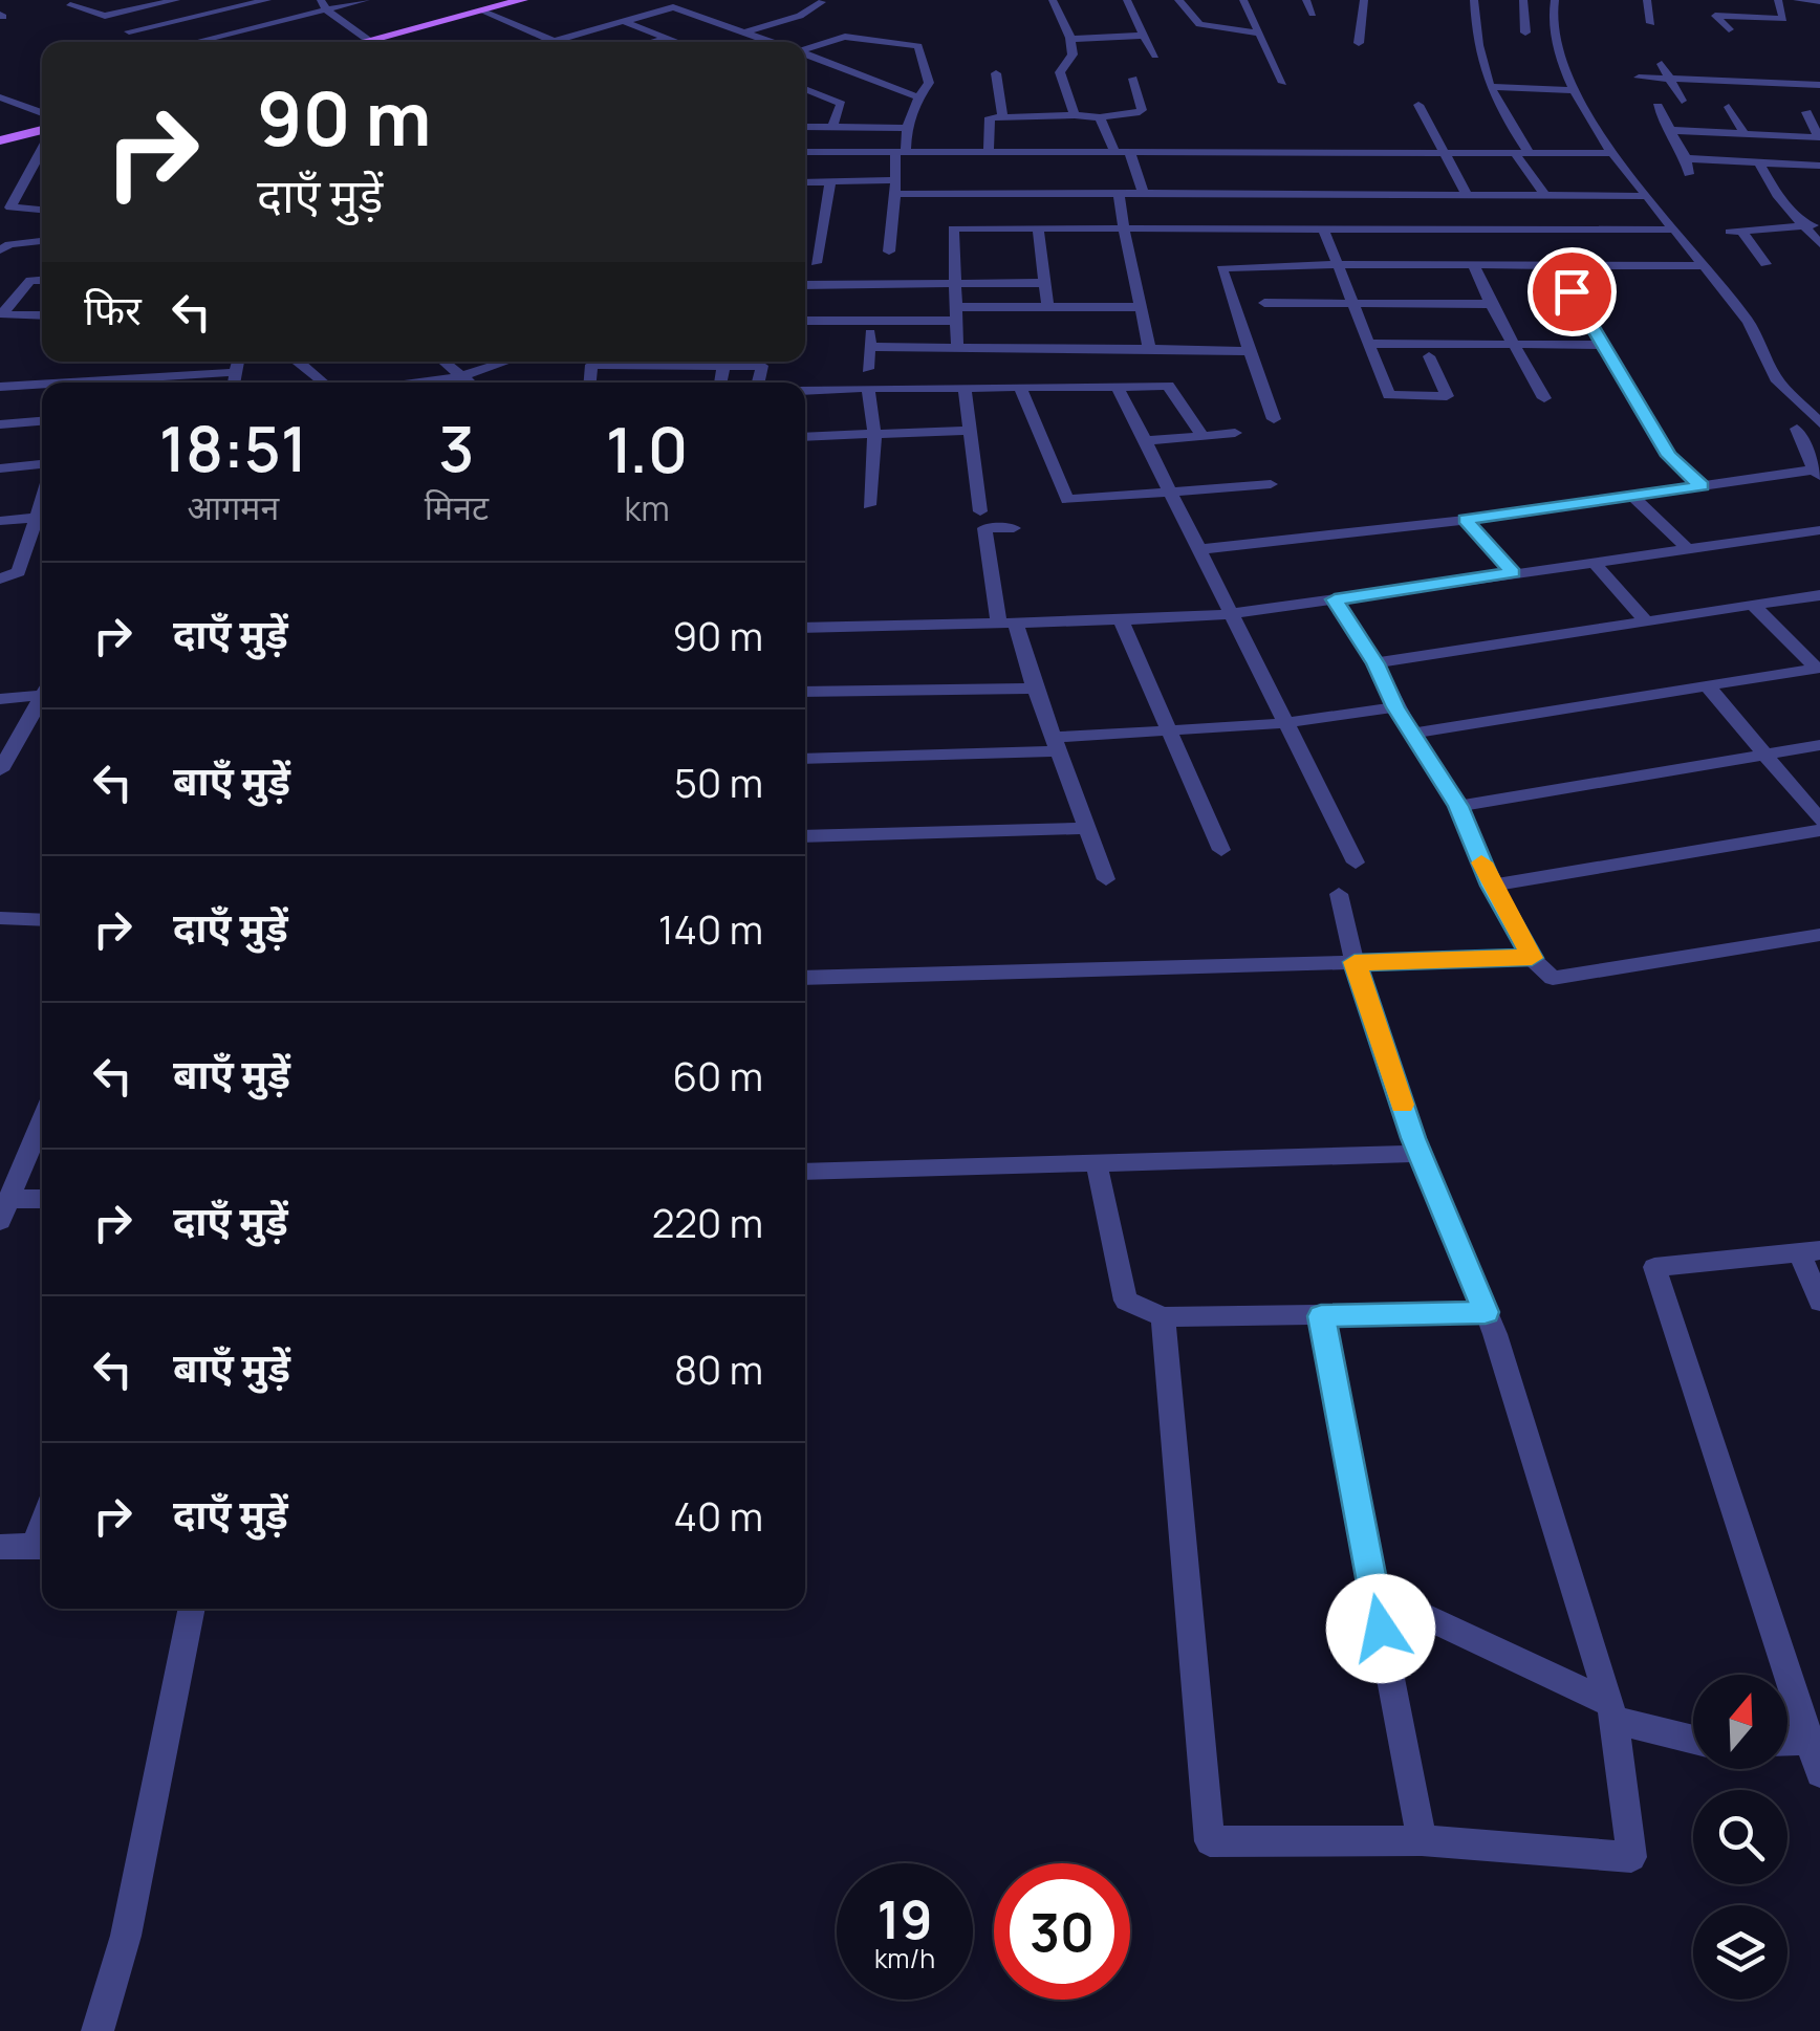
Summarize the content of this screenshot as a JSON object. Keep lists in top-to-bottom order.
{
  "north": "top",
  "page": {
    "turn": ["90 m", "दाएँ मुड़ें"],
    "then": "फिर",
    "eta": [
      "18:51",
      "आगमन",
      "3",
      "मिनट",
      "1.0",
      "km"
    ],
    "list": [
      {
        "name": "दाएँ मुड़ें",
        "value": "90 m"
      },
      {
        "name": "बाएँ मुड़ें",
        "value": "50 m"
      },
      {
        "name": "दाएँ मुड़ें",
        "value": "140 m"
      },
      {
        "name": "बाएँ मुड़ें",
        "value": "60 m"
      },
      {
        "name": "दाएँ मुड़ें",
        "value": "220 m"
      },
      {
        "name": "बाएँ मुड़ें",
        "value": "80 m"
      },
      {
        "name": "दाएँ मुड़ें",
        "value": "40 m"
      }
    ],
    "speed": "19 km/h",
    "limit": "30"
  }
}
